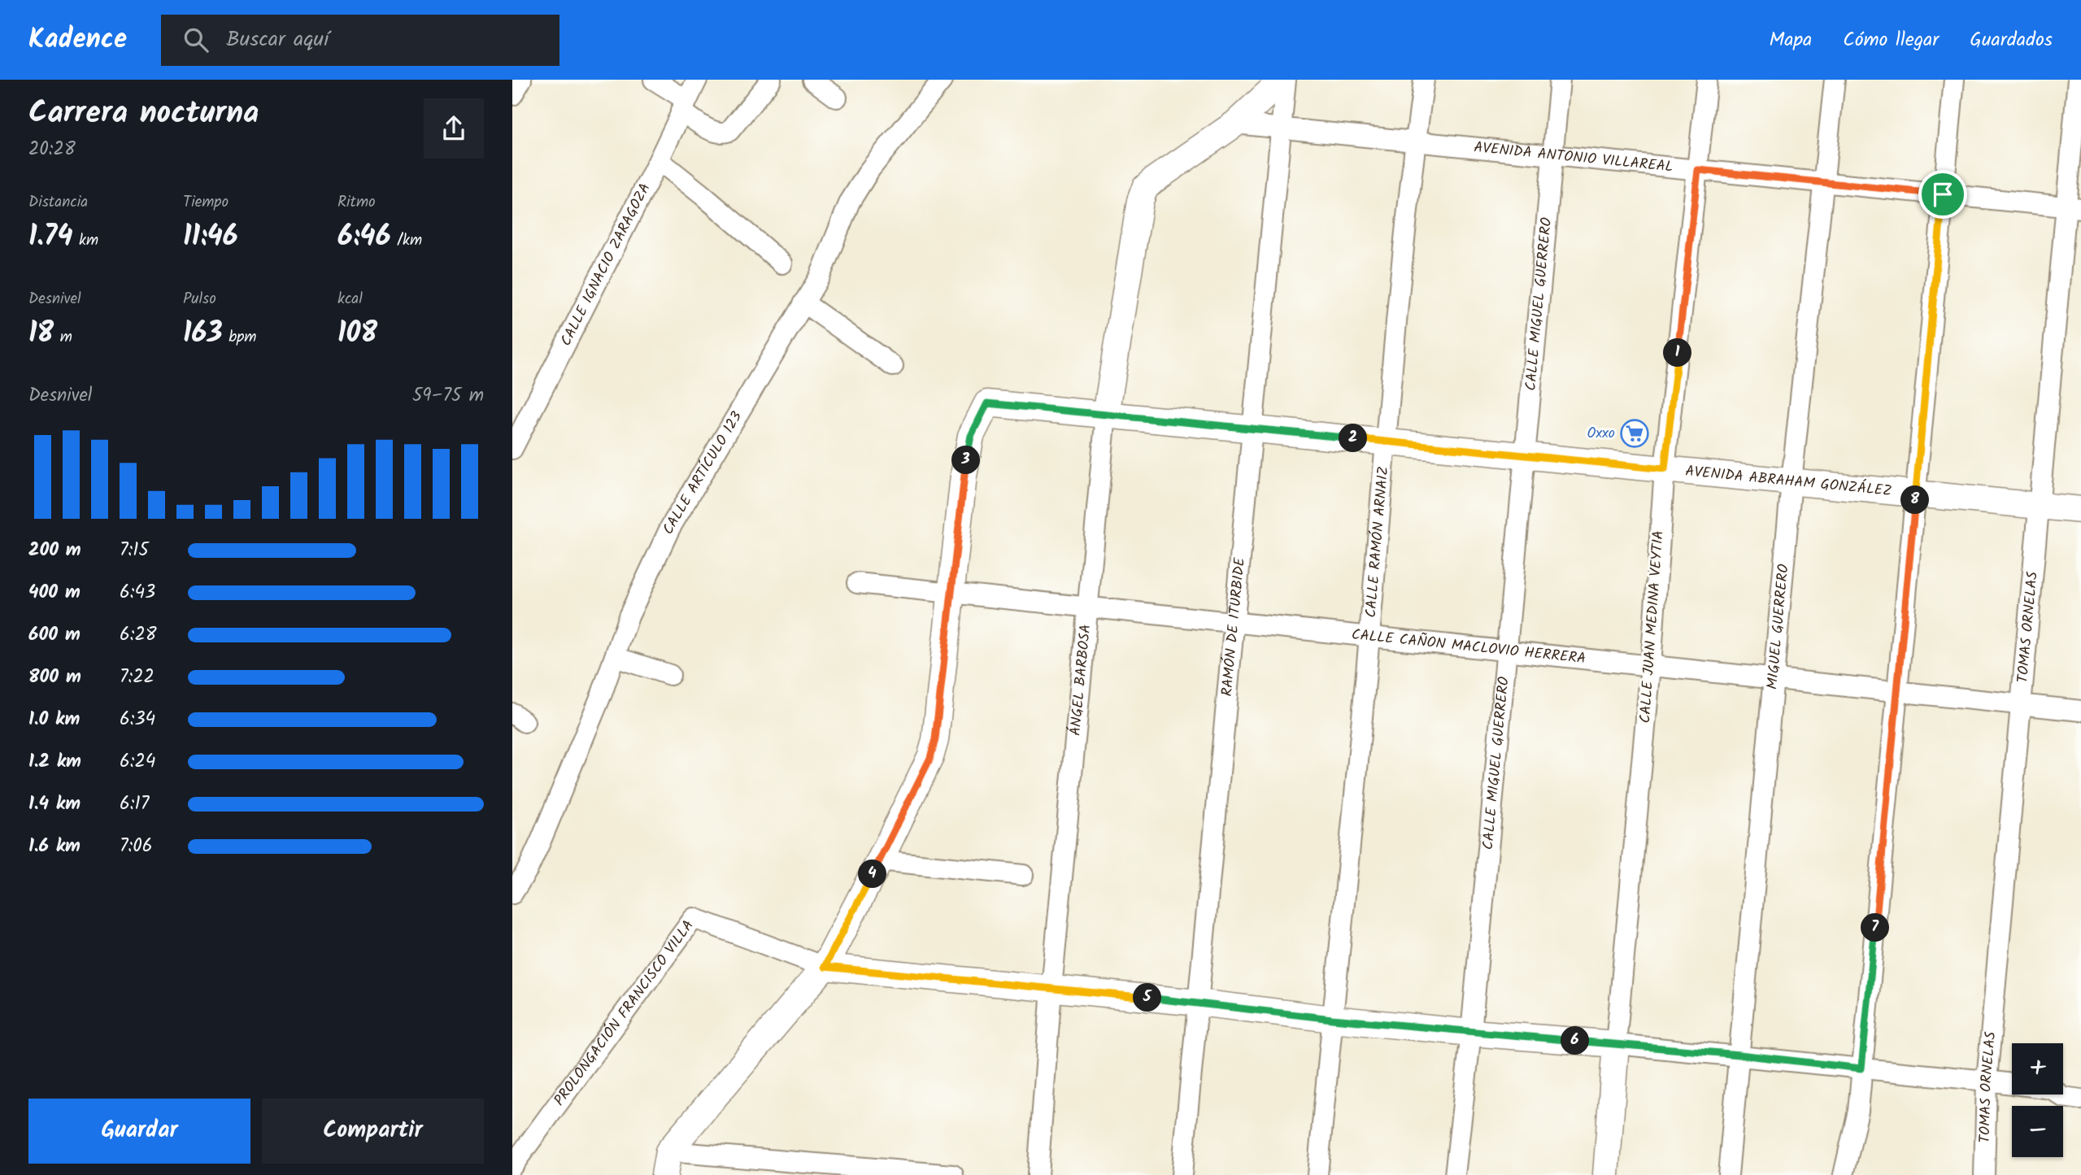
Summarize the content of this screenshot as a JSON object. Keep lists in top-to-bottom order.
{
  "streets": {
    "main road": ["AVENIDA ABRAHAM GONZÁLEZ", "CALLE JUAN MEDINA VEYTIA", "ÁNGEL BARBOSA"],
    "street": [
      "AVENIDA ANTONIO VILLAREAL",
      "CALLE IGNACIO ZARAGOZA",
      "CALLE MIGUEL GUERRERO",
      "CALLE ARTÍCULO 123",
      "CALLE RAMÓN ARNAIZ",
      "MIGUEL GUERRERO",
      "TOMAS ORNELAS",
      "RAMÓN DE ITURBIDE",
      "CALLE CAÑON MACLOVIO HERRERA",
      "PROLONGACIÓN FRANCISCO VILLA"
    ]
  },
  "crossings": [
    ["AVENIDA ANTONIO VILLAREAL", "CALLE MIGUEL GUERRERO"],
    ["AVENIDA ANTONIO VILLAREAL", "CALLE RAMÓN ARNAIZ"],
    ["AVENIDA ANTONIO VILLAREAL", "CALLE JUAN MEDINA VEYTIA"],
    ["AVENIDA ANTONIO VILLAREAL", "MIGUEL GUERRERO"],
    ["AVENIDA ANTONIO VILLAREAL", "TOMAS ORNELAS"],
    ["AVENIDA ANTONIO VILLAREAL", "RAMÓN DE ITURBIDE"],
    ["AVENIDA ANTONIO VILLAREAL", "ÁNGEL BARBOSA"],
    ["CALLE MIGUEL GUERRERO", "AVENIDA ABRAHAM GONZÁLEZ"],
    ["CALLE MIGUEL GUERRERO", "CALLE CAÑON MACLOVIO HERRERA"],
    ["AVENIDA ABRAHAM GONZÁLEZ", "CALLE RAMÓN ARNAIZ"],
    ["AVENIDA ABRAHAM GONZÁLEZ", "CALLE JUAN MEDINA VEYTIA"],
    ["AVENIDA ABRAHAM GONZÁLEZ", "MIGUEL GUERRERO"],
    ["AVENIDA ABRAHAM GONZÁLEZ", "TOMAS ORNELAS"],
    ["AVENIDA ABRAHAM GONZÁLEZ", "RAMÓN DE ITURBIDE"],
    ["AVENIDA ABRAHAM GONZÁLEZ", "CALLE CAÑON MACLOVIO HERRERA"],
    ["AVENIDA ABRAHAM GONZÁLEZ", "ÁNGEL BARBOSA"],
    ["CALLE RAMÓN ARNAIZ", "CALLE CAÑON MACLOVIO HERRERA"],
    ["CALLE JUAN MEDINA VEYTIA", "CALLE CAÑON MACLOVIO HERRERA"],
    ["MIGUEL GUERRERO", "CALLE CAÑON MACLOVIO HERRERA"],
    ["TOMAS ORNELAS", "CALLE CAÑON MACLOVIO HERRERA"],
    ["RAMÓN DE ITURBIDE", "CALLE CAÑON MACLOVIO HERRERA"],
    ["CALLE CAÑON MACLOVIO HERRERA", "ÁNGEL BARBOSA"]
  ],
  "places": {
    "supermarket": ["Oxxo"]
  },
  "page": {
    "header": "Kadence",
    "search": "Buscar aquí",
    "nav": ["Mapa", "Cómo llegar", "Guardados"],
    "heading": ["Carrera nocturna", "20:28"],
    "stats": [
      ["Distancia", "1.74 km"],
      ["Tiempo", "11:46"],
      ["Ritmo", "6:46 /km"],
      ["Desnivel", "18 m"],
      ["Pulso", "163 bpm"],
      ["kcal", "108"]
    ],
    "pins": [
      "1",
      "2",
      "3",
      "8",
      "4",
      "7",
      "5",
      "6"
    ],
    "chart": ["Desnivel", "59–75 m"],
    "list": [
      {
        "name": "200 m",
        "note": "7:15"
      },
      {
        "name": "400 m",
        "note": "6:43"
      },
      {
        "name": "600 m",
        "note": "6:28"
      },
      {
        "name": "800 m",
        "note": "7:22"
      },
      {
        "name": "1.0 km",
        "note": "6:34"
      },
      {
        "name": "1.2 km",
        "note": "6:24"
      },
      {
        "name": "1.4 km",
        "note": "6:17"
      },
      {
        "name": "1.6 km",
        "note": "7:06"
      }
    ],
    "map_buttons": ["+", "−"],
    "buttons": ["Guardar", "Compartir"]
  }
}
